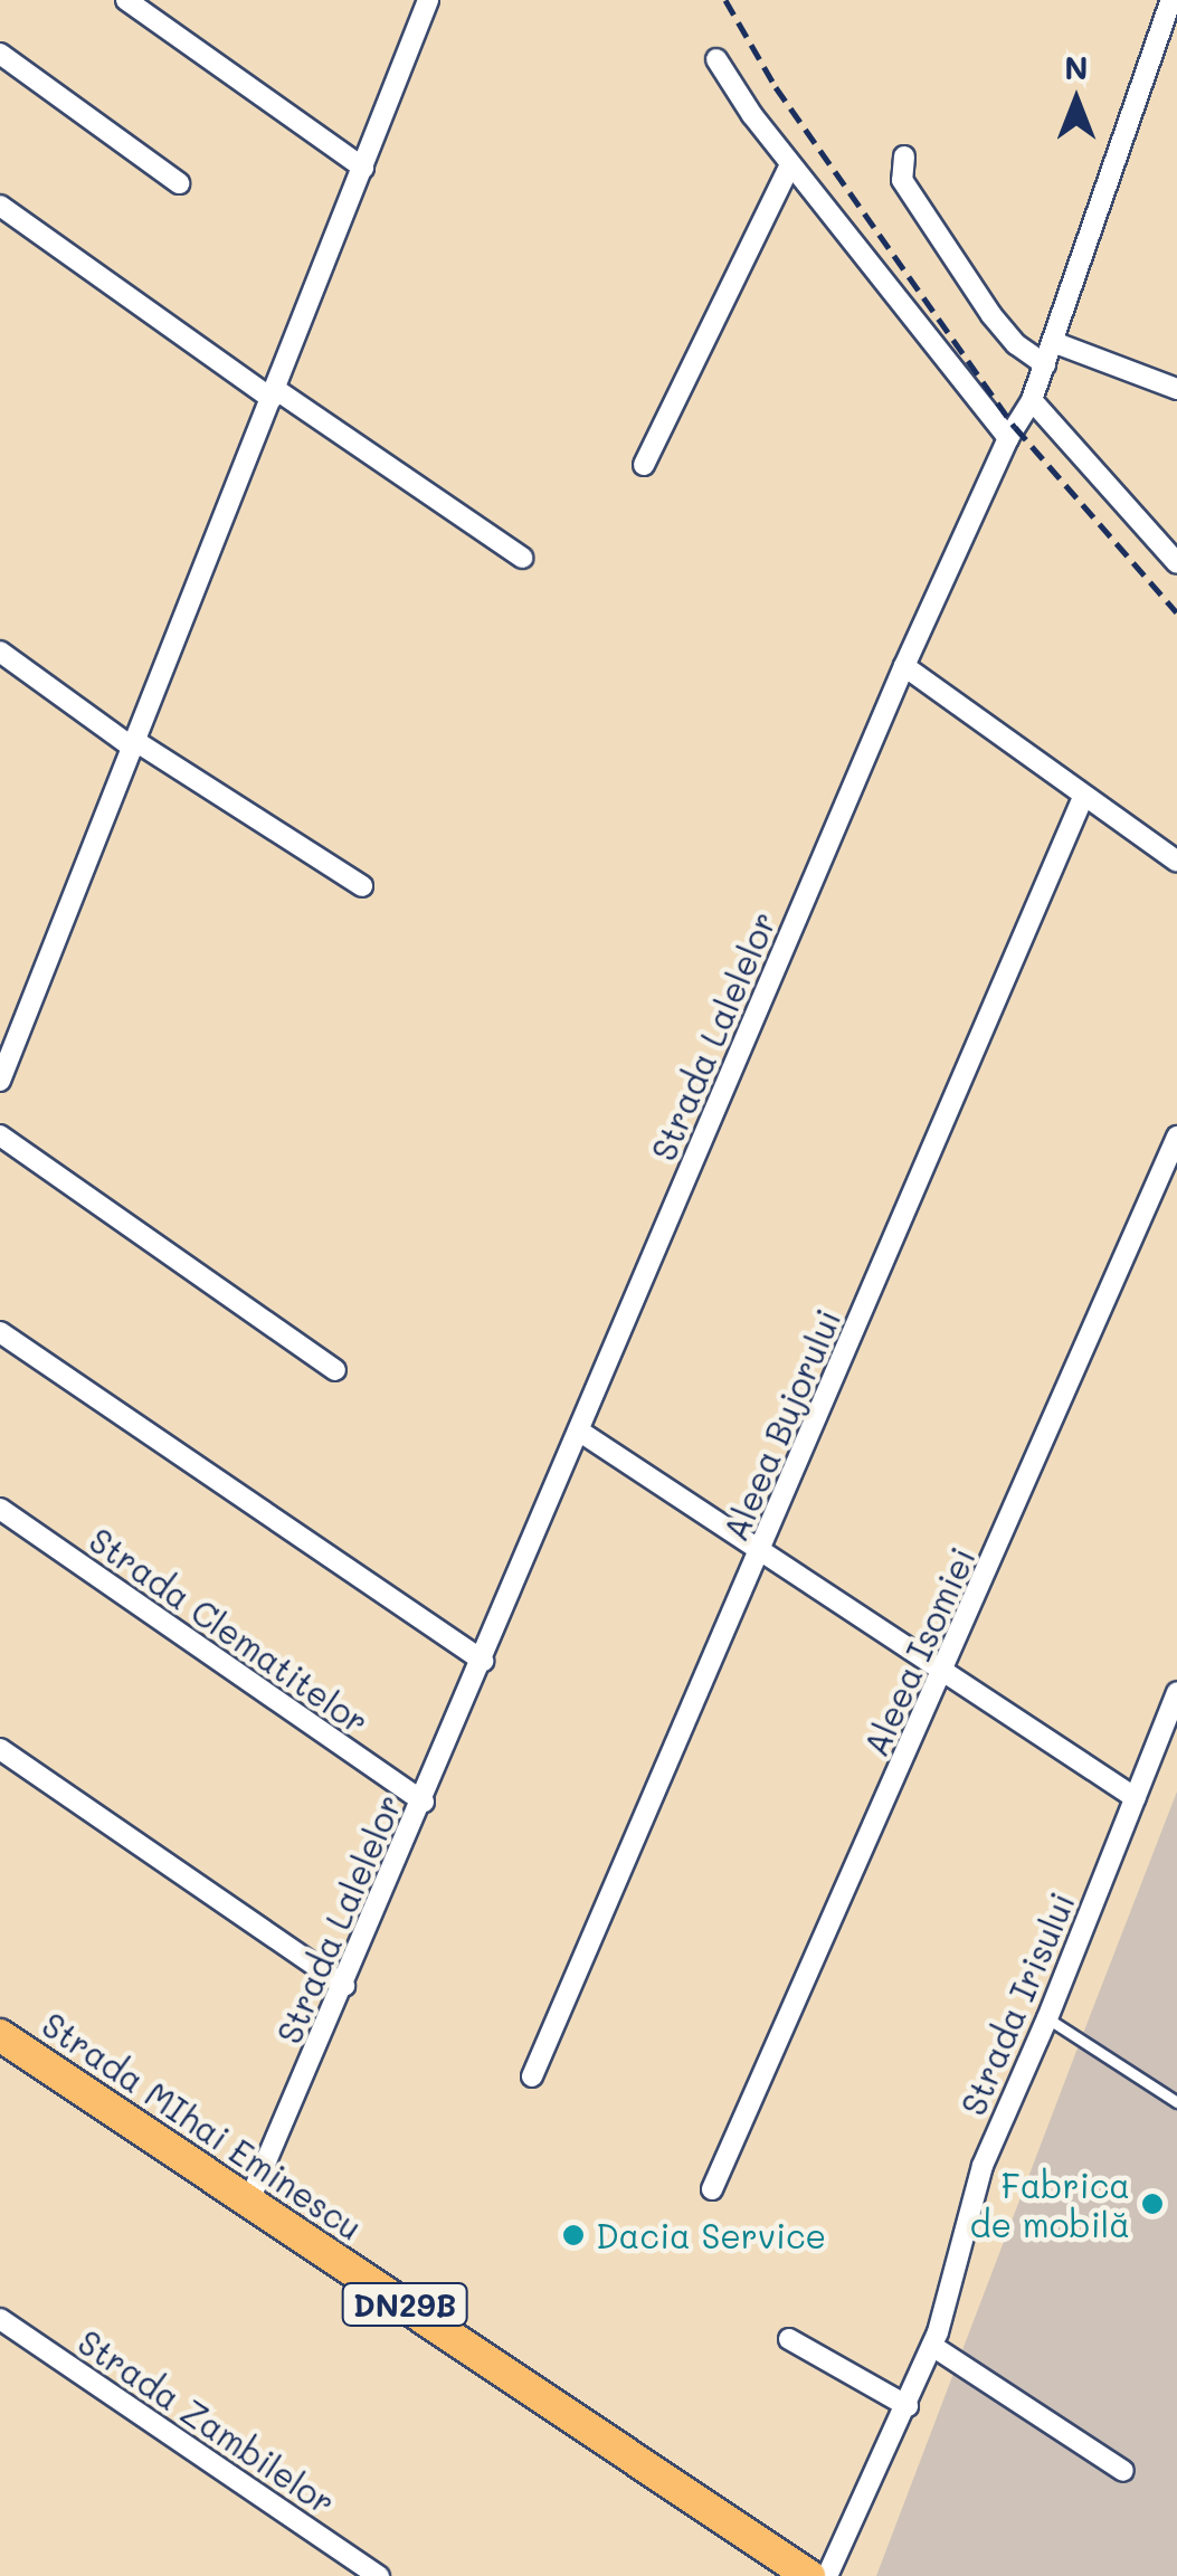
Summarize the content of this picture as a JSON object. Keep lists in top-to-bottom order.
{
  "streets": {
    "main road": ["Strada MIhai Eminescu", "DN29B"],
    "street": [
      "Strada Lalelelor",
      "Aleea Bujorului",
      "Strada Clematitelor",
      "Aleea Isomiei",
      "Strada Irisului",
      "Strada Zambilelor"
    ]
  },
  "crossings": [
    ["Strada Lalelelor", "Strada Clematitelor"],
    ["Strada Lalelelor", "Strada MIhai Eminescu"]
  ],
  "places": ["Fabrica de mobilă", "Dacia Service"],
  "north": "top"
}
